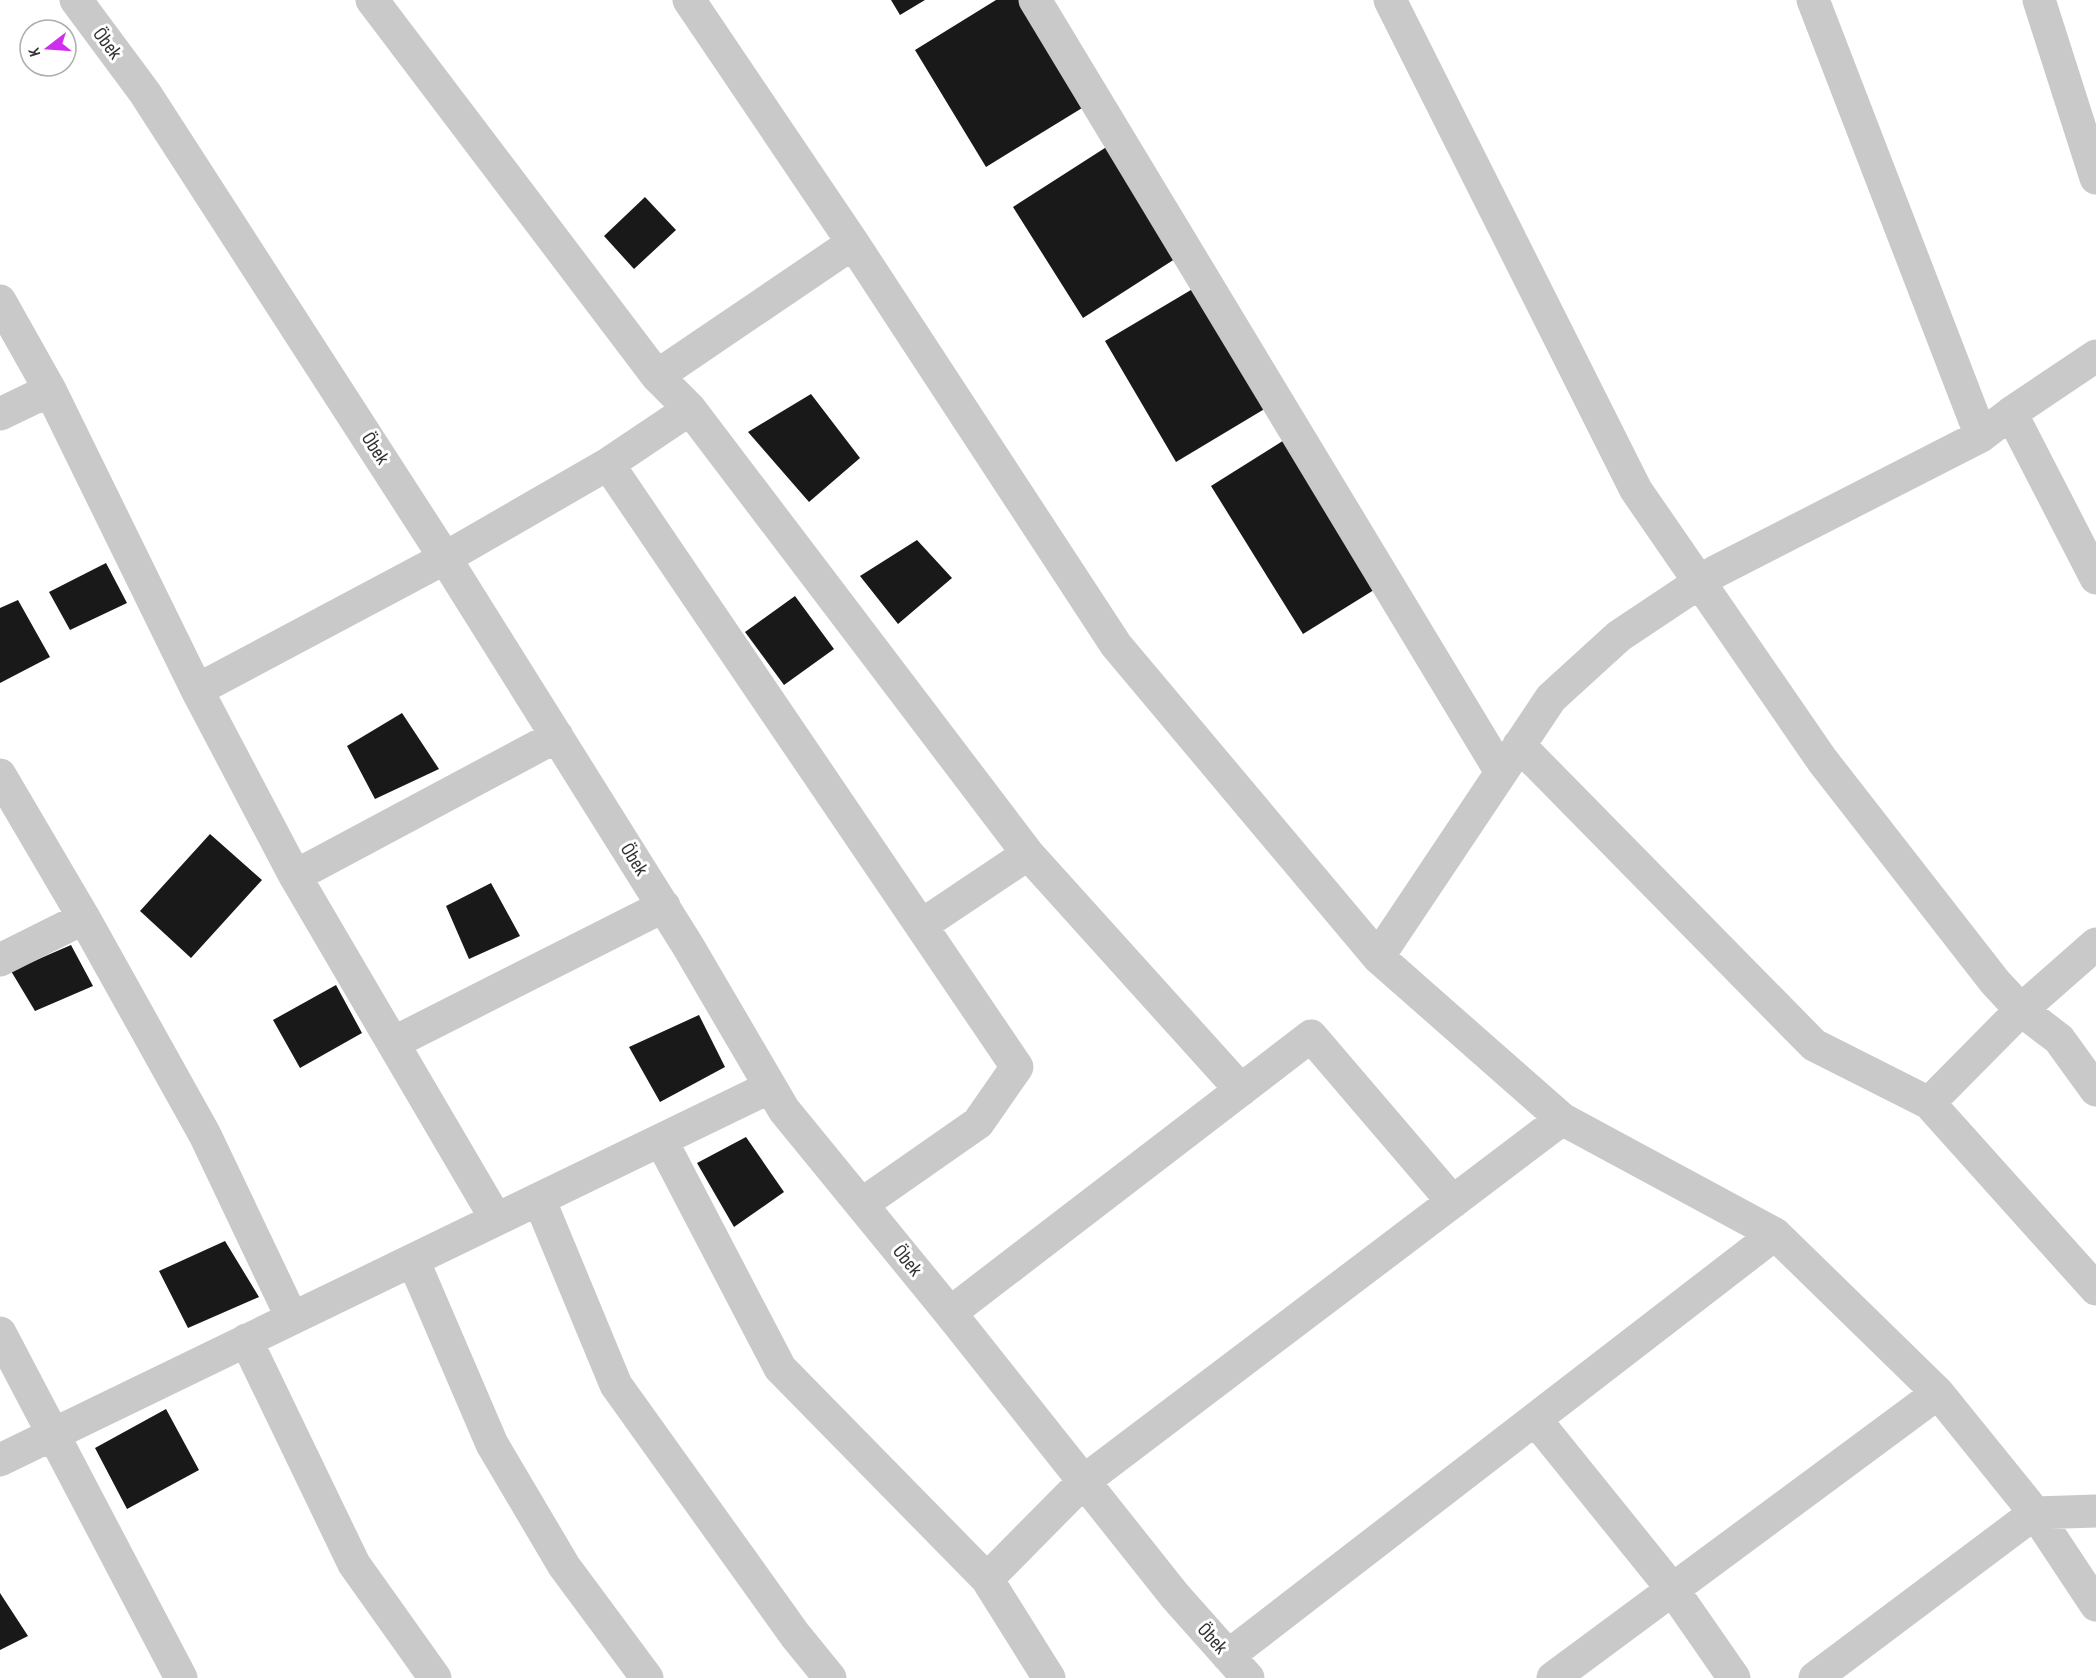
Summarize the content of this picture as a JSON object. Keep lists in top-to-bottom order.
{
  "streets": {
    "street": ["Öbek"]
  },
  "north": "left"
}
